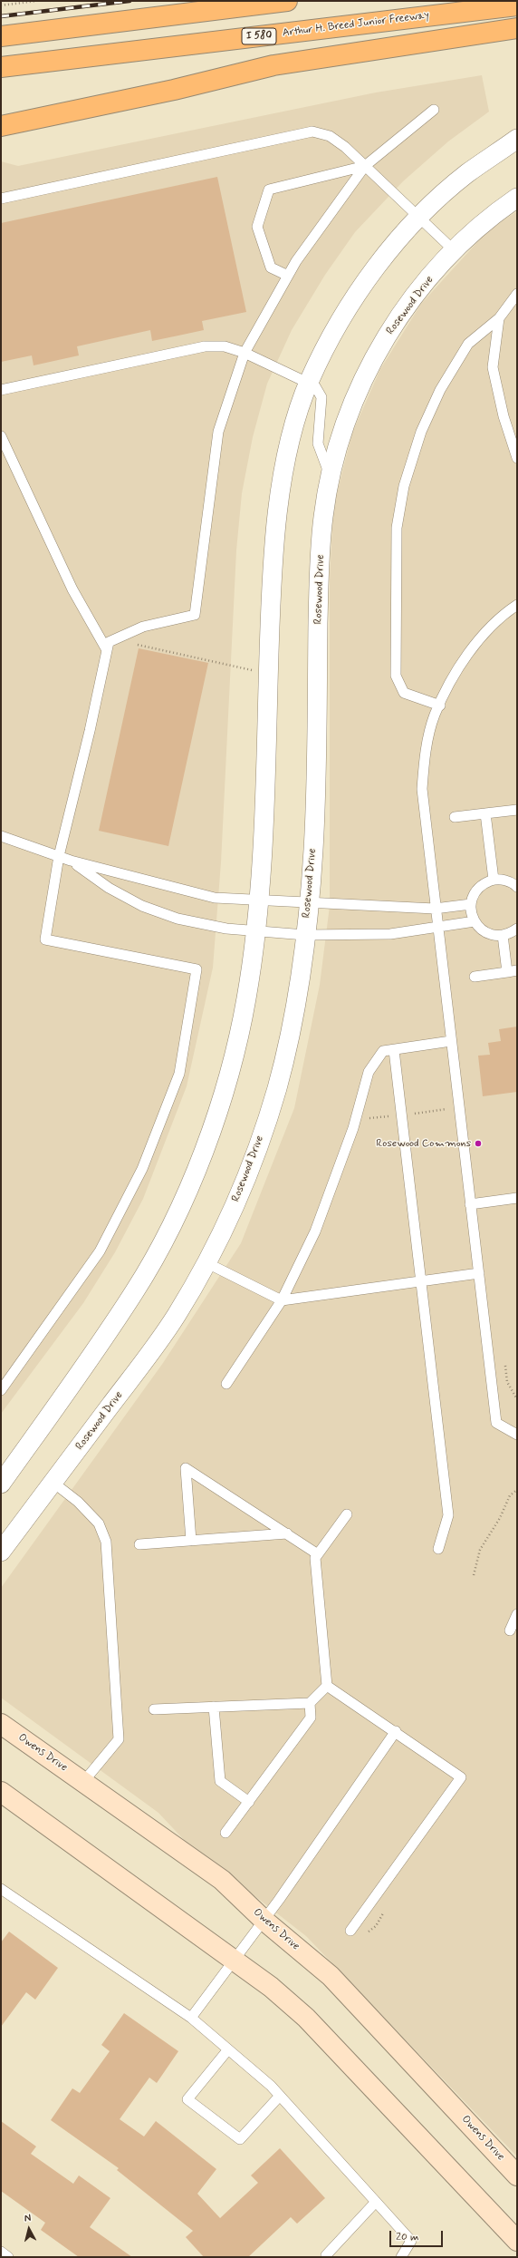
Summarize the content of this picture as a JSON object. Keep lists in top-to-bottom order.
{
  "streets": {
    "highway": ["Arthur H. Breed Junior Freeway", "I 580"],
    "street": ["Rosewood Drive", "Owens Drive"]
  },
  "places": ["Rosewood Commons"],
  "scale_bar": "20 m",
  "north": "top"
}
